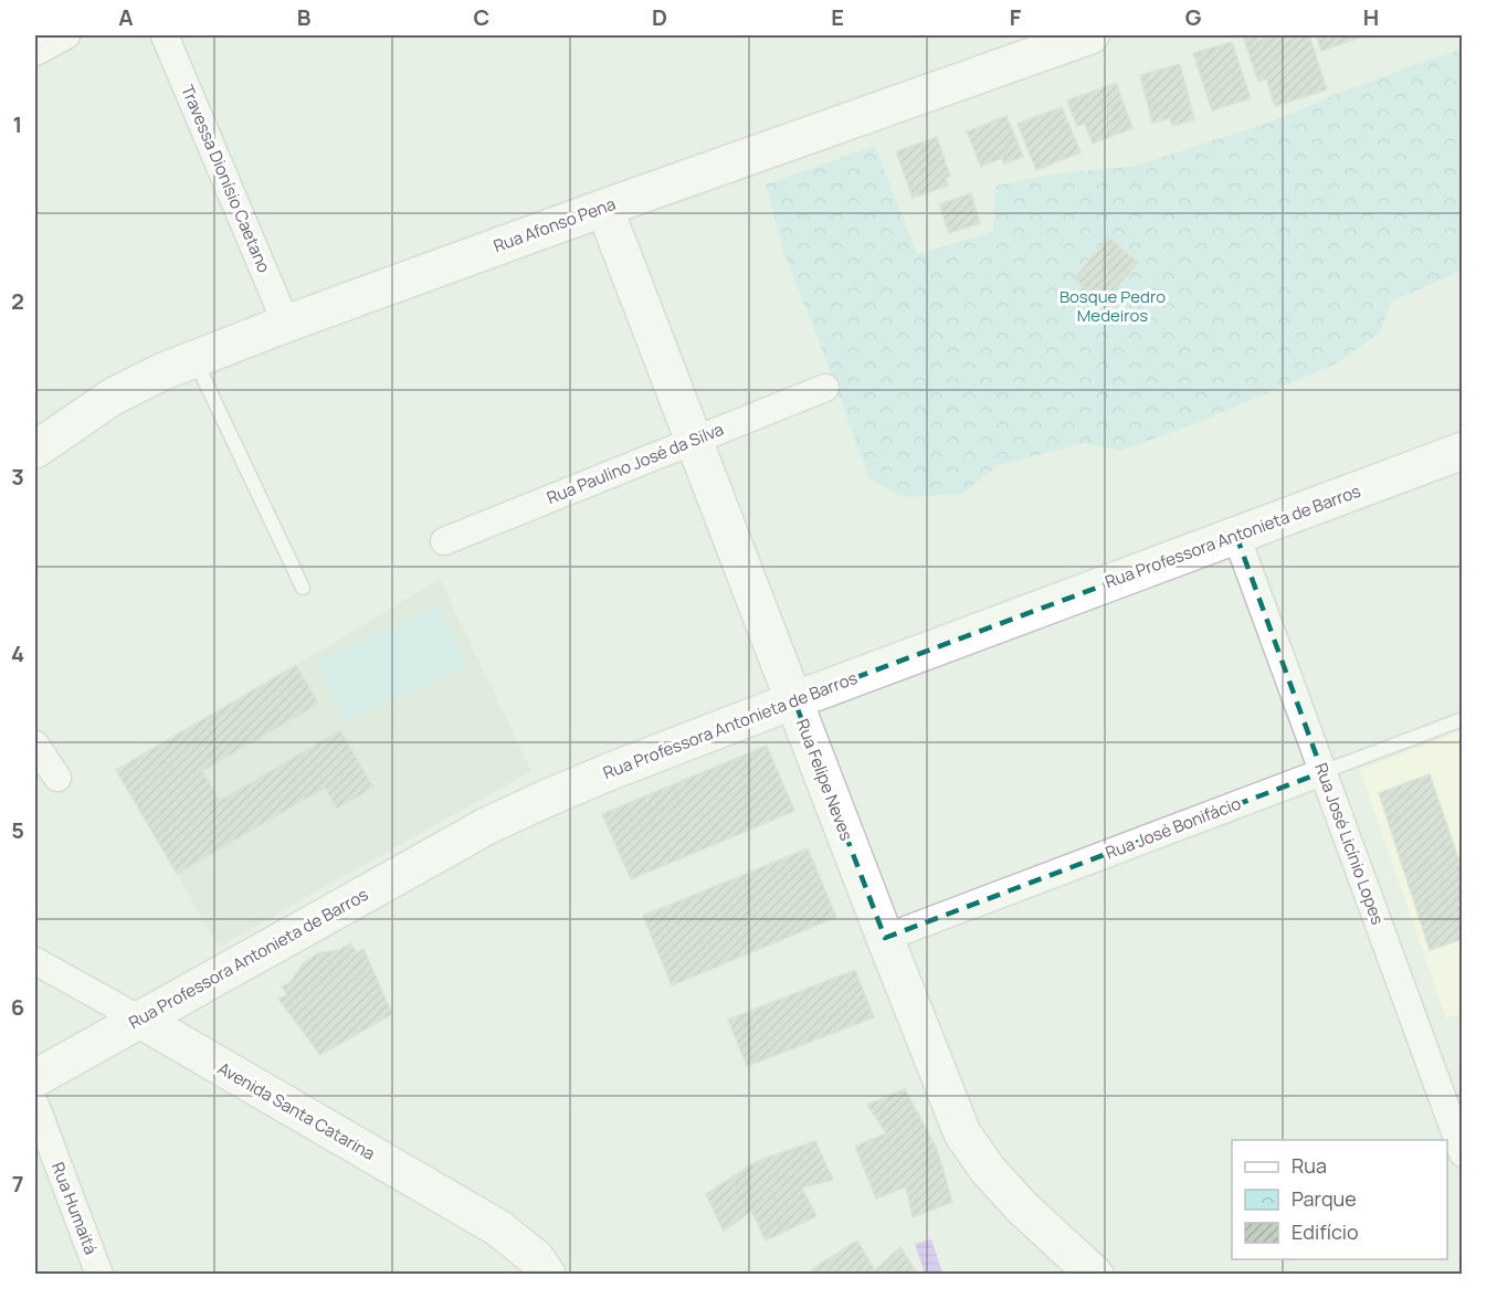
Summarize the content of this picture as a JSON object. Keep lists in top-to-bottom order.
{
  "streets": {
    "street": [
      "Travessa Dionísio Caetano",
      "Rua Afonso Pena",
      "Rua Paulino José da Silva",
      "Rua Professora Antonieta de Barros",
      "Rua Felipe Neves",
      "Rua José Bonifácio",
      "Rua José Licínio Lopes",
      "Avenida Santa Catarina",
      "Rua Humaitá"
    ]
  },
  "crossings": [
    ["Travessa Dionísio Caetano", "Rua Afonso Pena"],
    ["Rua Afonso Pena", "Rua Felipe Neves"],
    ["Rua Paulino José da Silva", "Rua Felipe Neves"],
    ["Rua Professora Antonieta de Barros", "Rua Felipe Neves"],
    ["Rua Professora Antonieta de Barros", "Rua José Licínio Lopes"],
    ["Rua Professora Antonieta de Barros", "Avenida Santa Catarina"],
    ["Rua Felipe Neves", "Rua José Bonifácio"],
    ["Rua José Bonifácio", "Rua José Licínio Lopes"]
  ],
  "parks": ["Bosque Pedro Medeiros"],
  "legend": ["Rua", "Parque", "Edifício"],
  "grid": {
    "columns": [
      "A",
      "B",
      "C",
      "D",
      "E",
      "F",
      "G",
      "H"
    ],
    "rows": [
      "1",
      "2",
      "3",
      "4",
      "5",
      "6",
      "7"
    ]
  }
}
